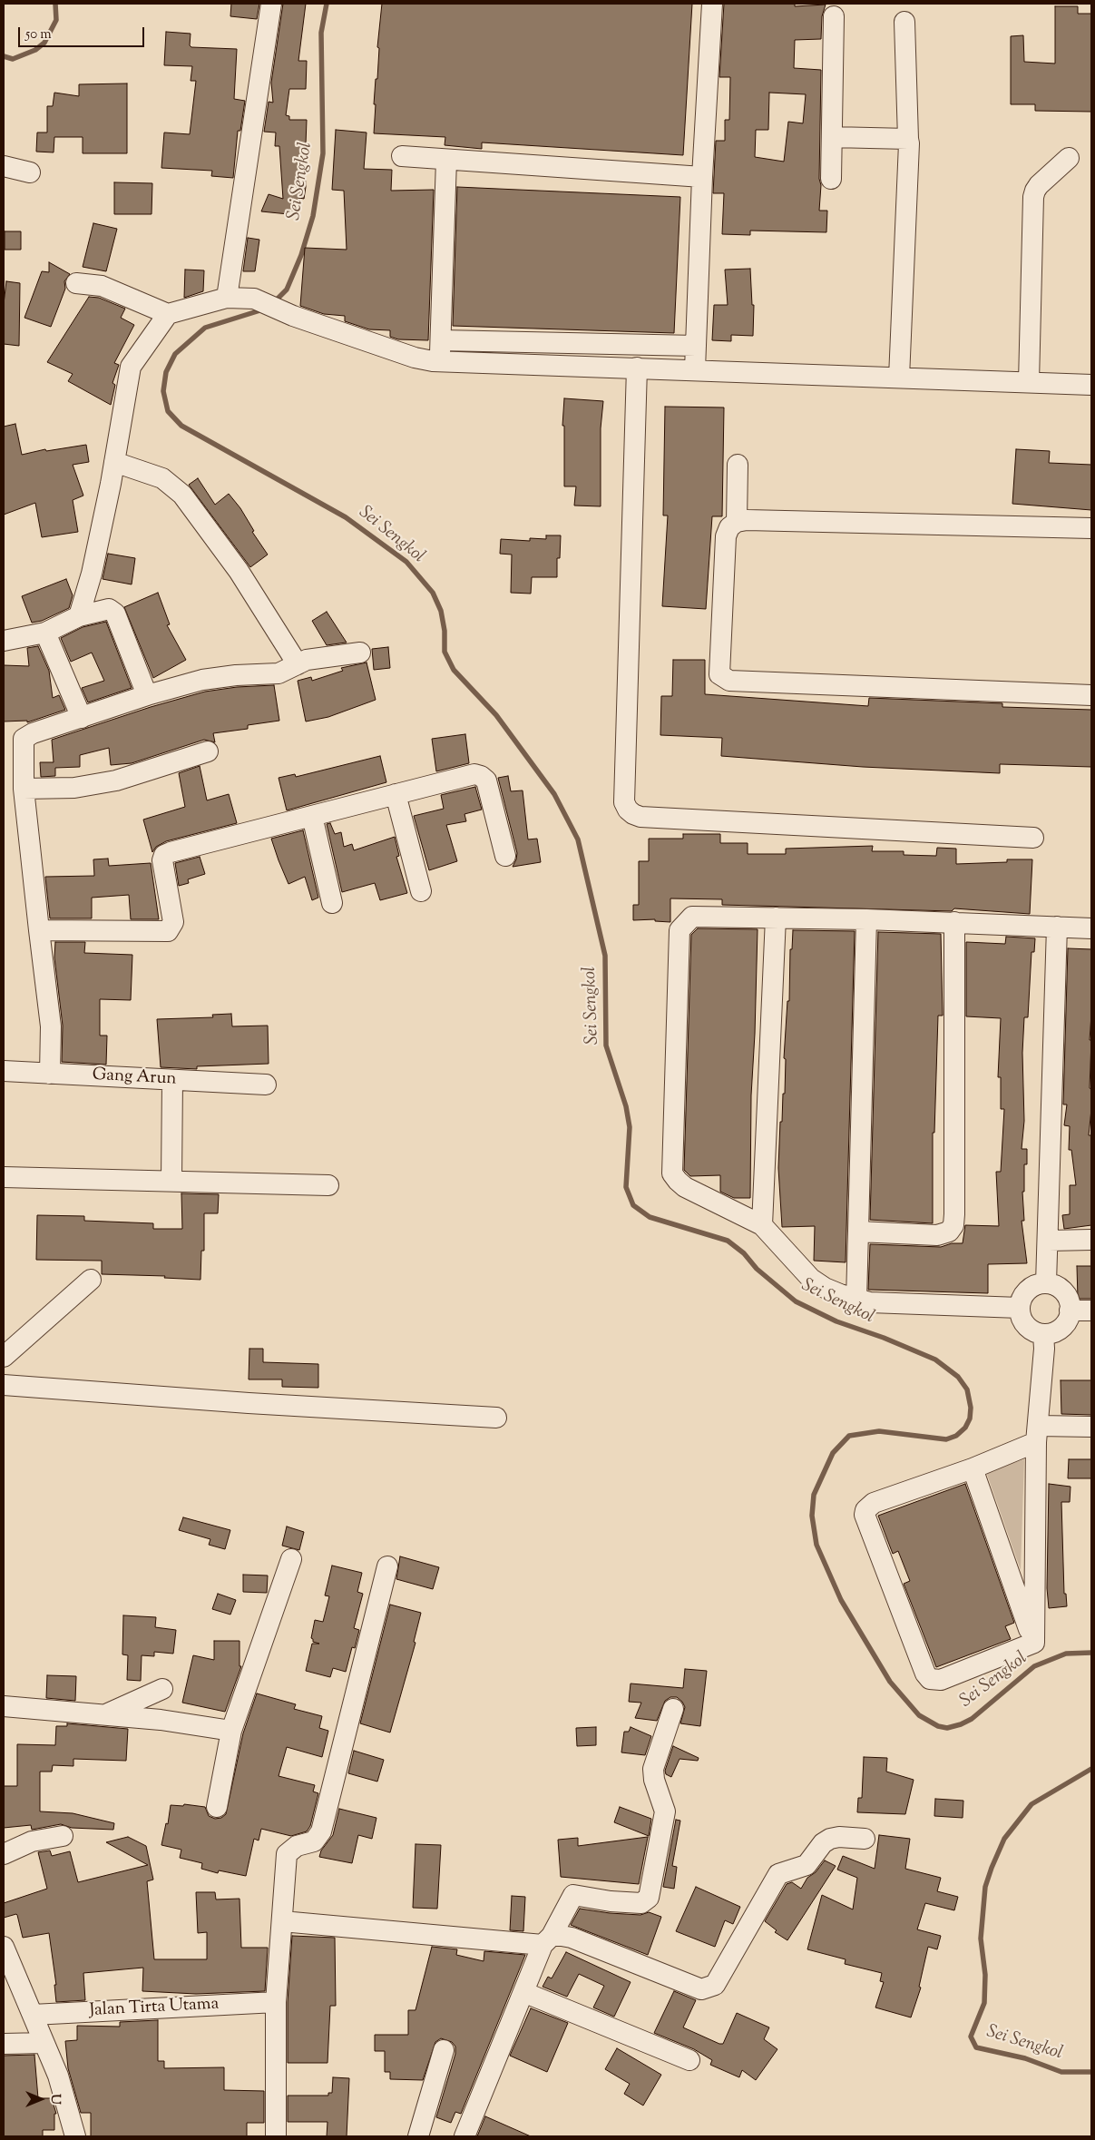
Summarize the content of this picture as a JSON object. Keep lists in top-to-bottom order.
{
  "streets": {
    "street": ["Gang Arun", "Jalan Tirta Utama"]
  },
  "water": ["Sei Sengkol"],
  "scale_bar": "50 m",
  "north": "right"
}
